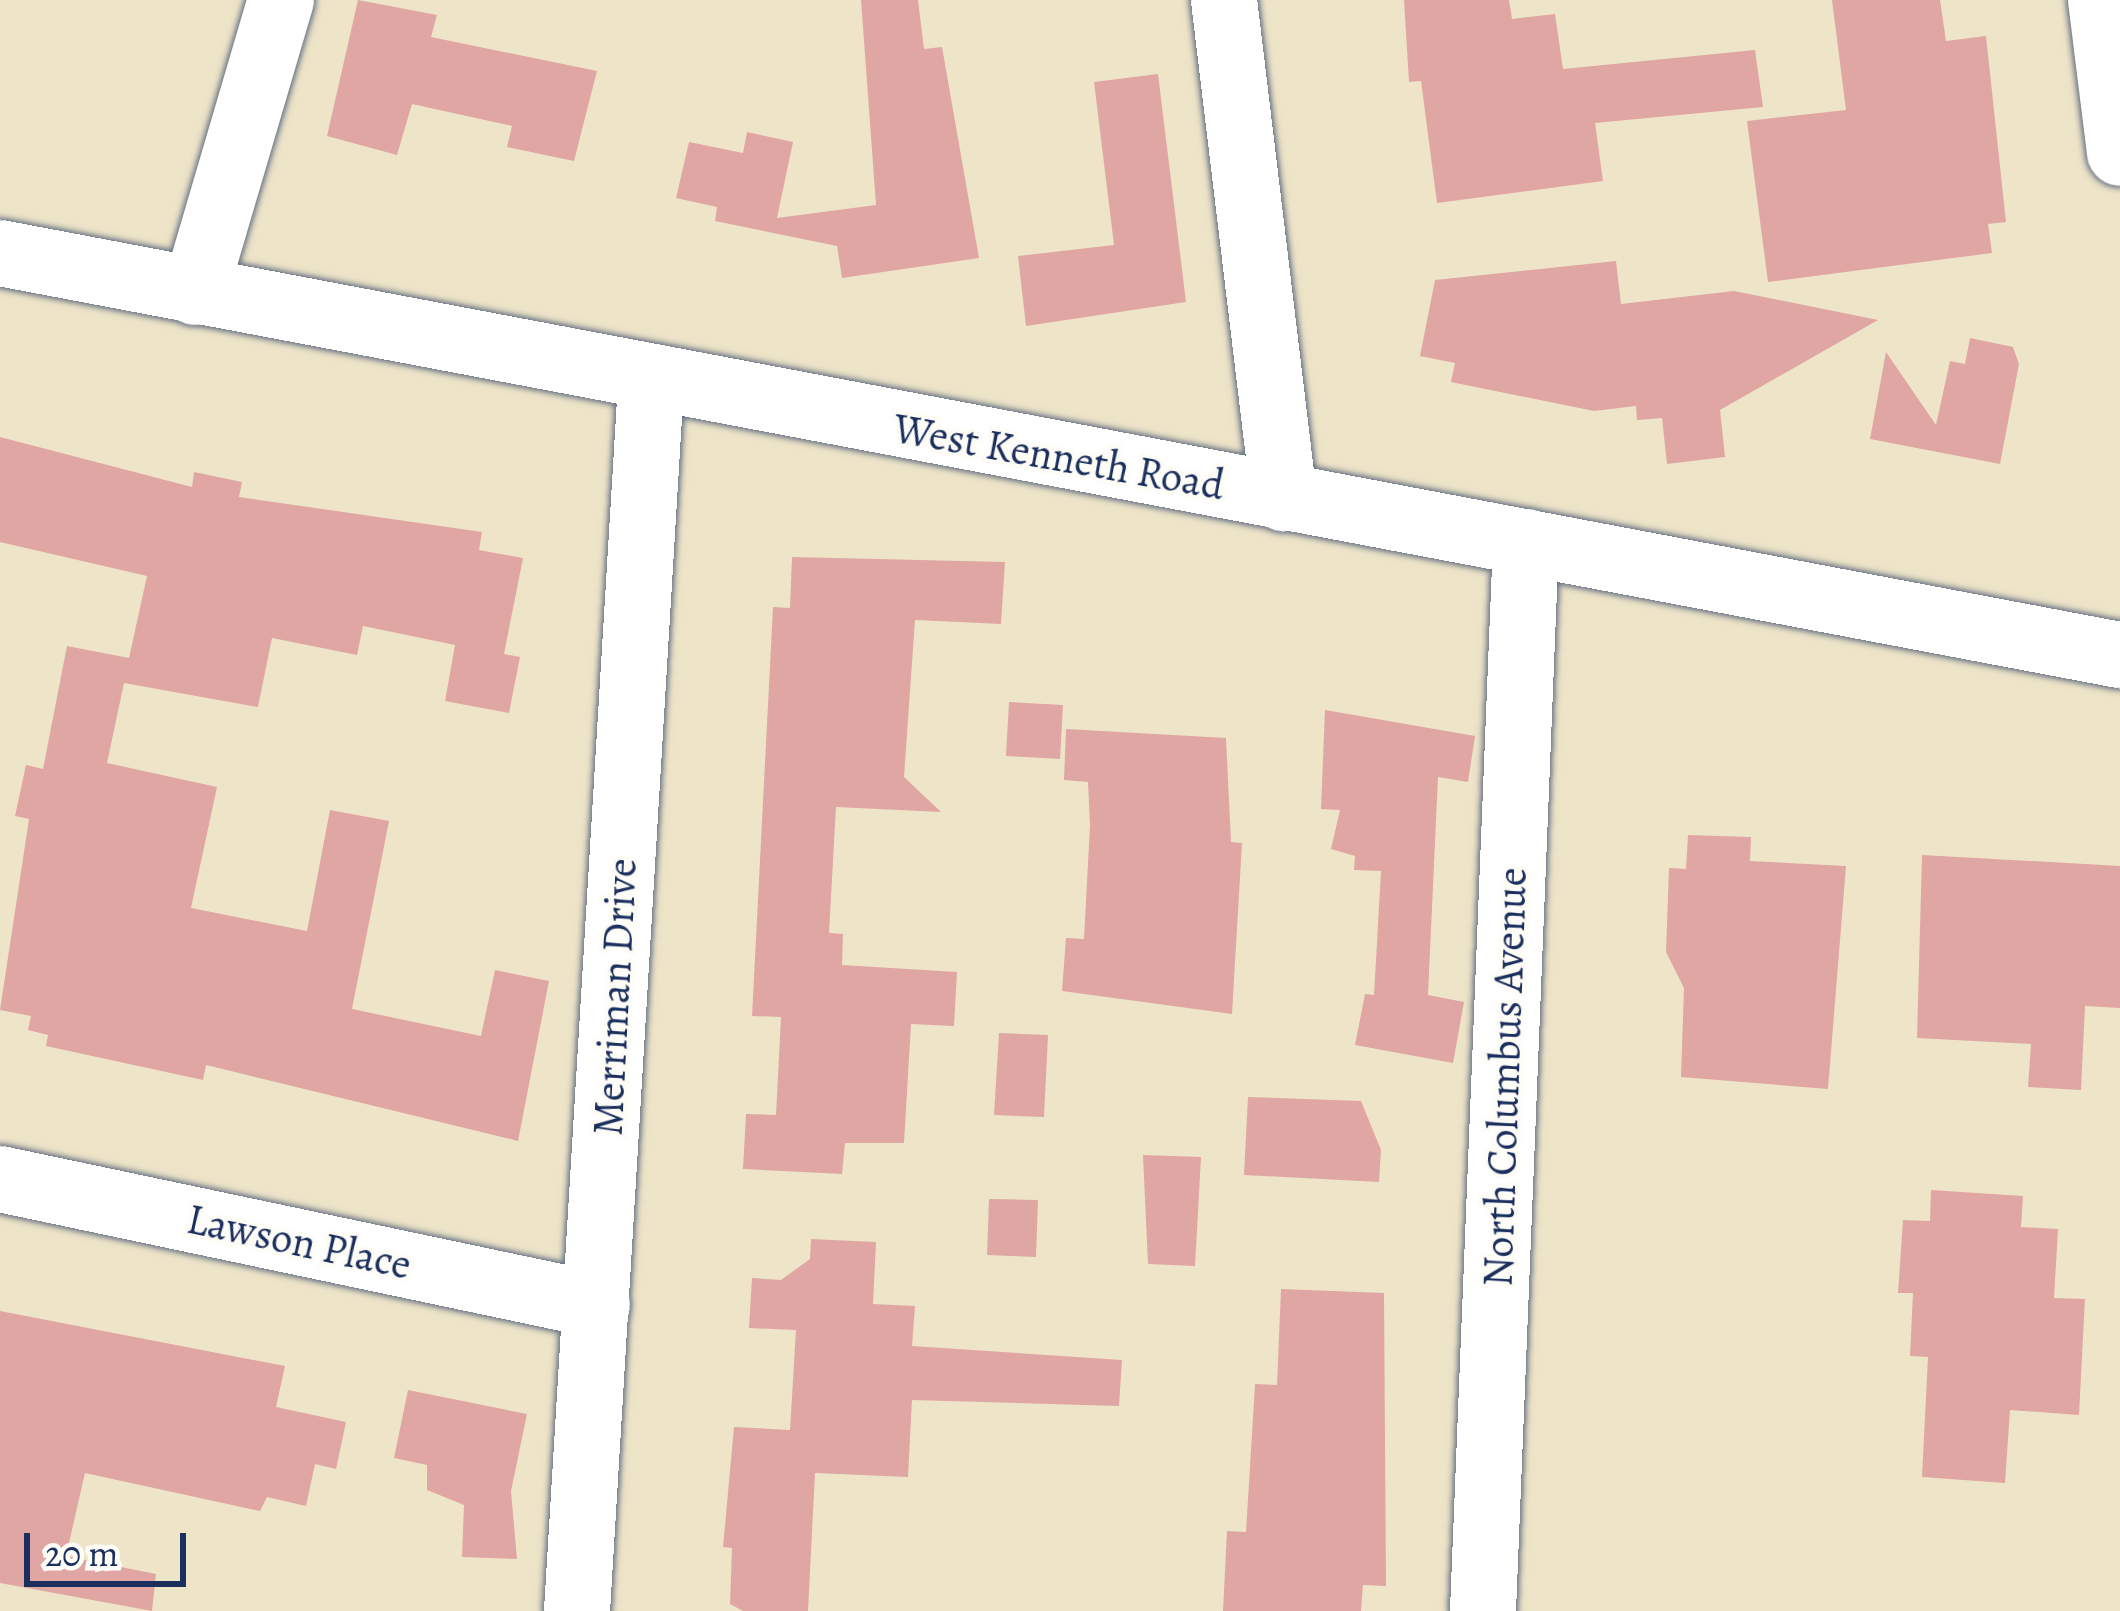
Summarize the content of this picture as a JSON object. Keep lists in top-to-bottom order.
{
  "streets": {
    "street": [
      "West Kenneth Road",
      "Merriman Drive",
      "North Columbus Avenue",
      "Lawson Place"
    ]
  },
  "crossings": [
    ["West Kenneth Road", "Merriman Drive"],
    ["West Kenneth Road", "North Columbus Avenue"],
    ["Merriman Drive", "Lawson Place"]
  ],
  "scale_bar": "20 m"
}
